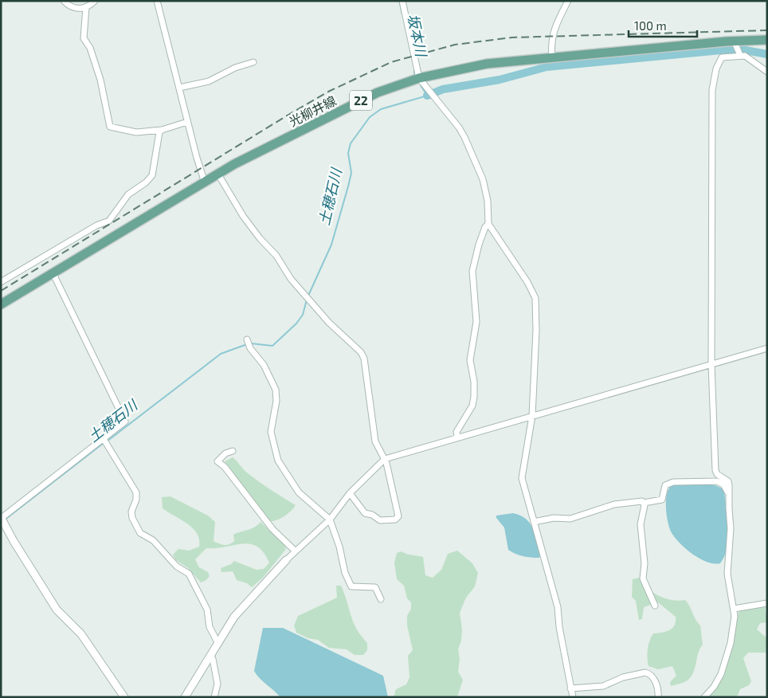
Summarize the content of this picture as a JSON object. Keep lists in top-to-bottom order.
{
  "streets": {
    "main road": ["22", "光柳井線"]
  },
  "water": ["坂本川", "土穂石川"],
  "scale_bar": "100 m"
}
